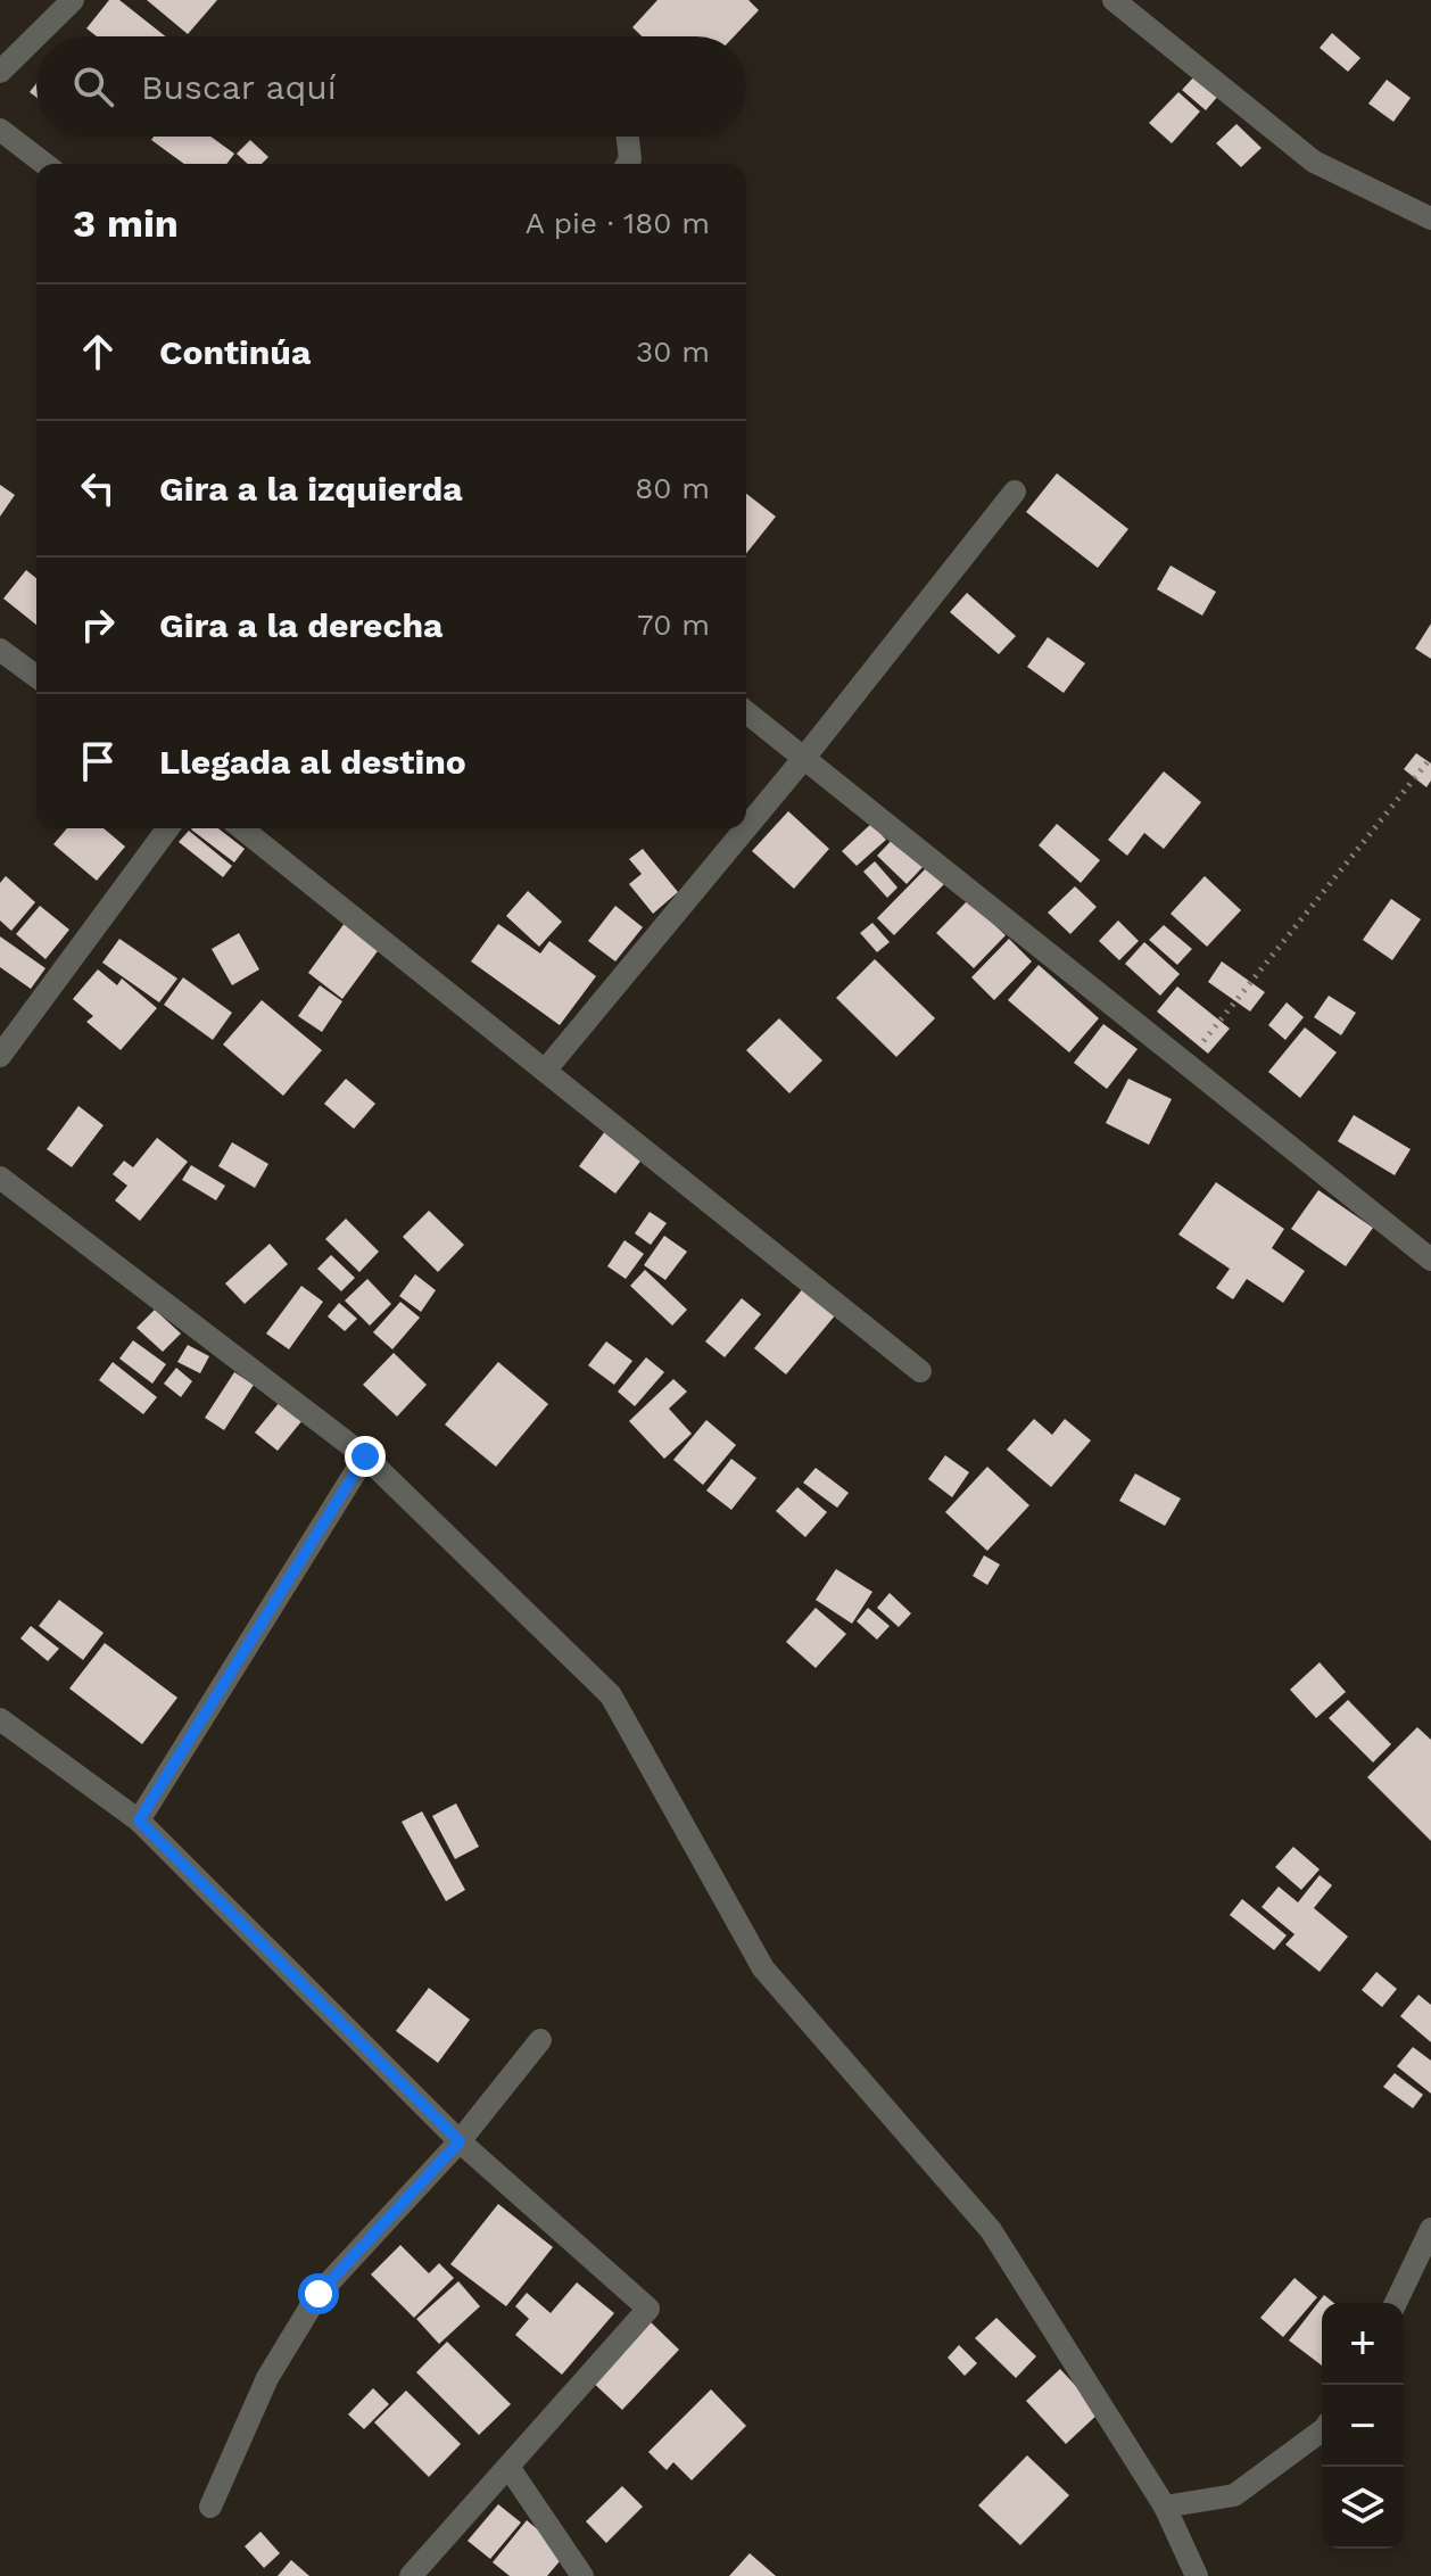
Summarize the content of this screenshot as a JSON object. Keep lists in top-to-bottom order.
{
  "page": {
    "search": "Buscar aquí",
    "heading": ["3 min", "A pie · 180 m"],
    "list": [
      ["Continúa", "30 m"],
      ["Gira a la izquierda", "80 m"],
      ["Gira a la derecha", "70 m"],
      "Llegada al destino"
    ],
    "map_buttons": ["+", "−"]
  }
}
